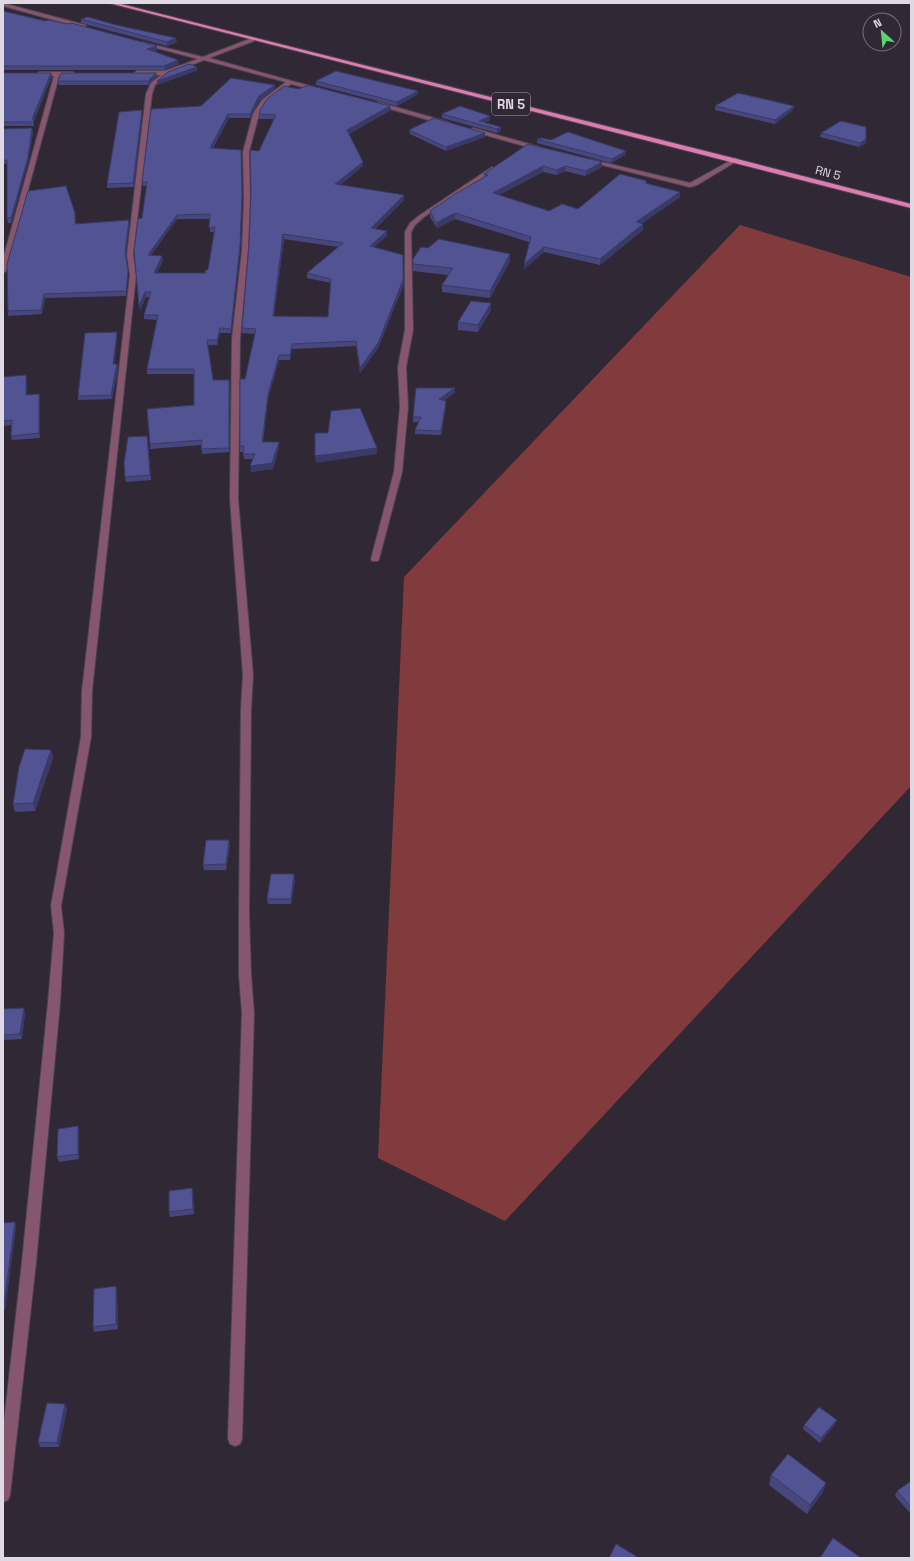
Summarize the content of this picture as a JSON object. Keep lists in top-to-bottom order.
{
  "streets": {
    "main road": ["RN 5"]
  },
  "north": "top left"
}
